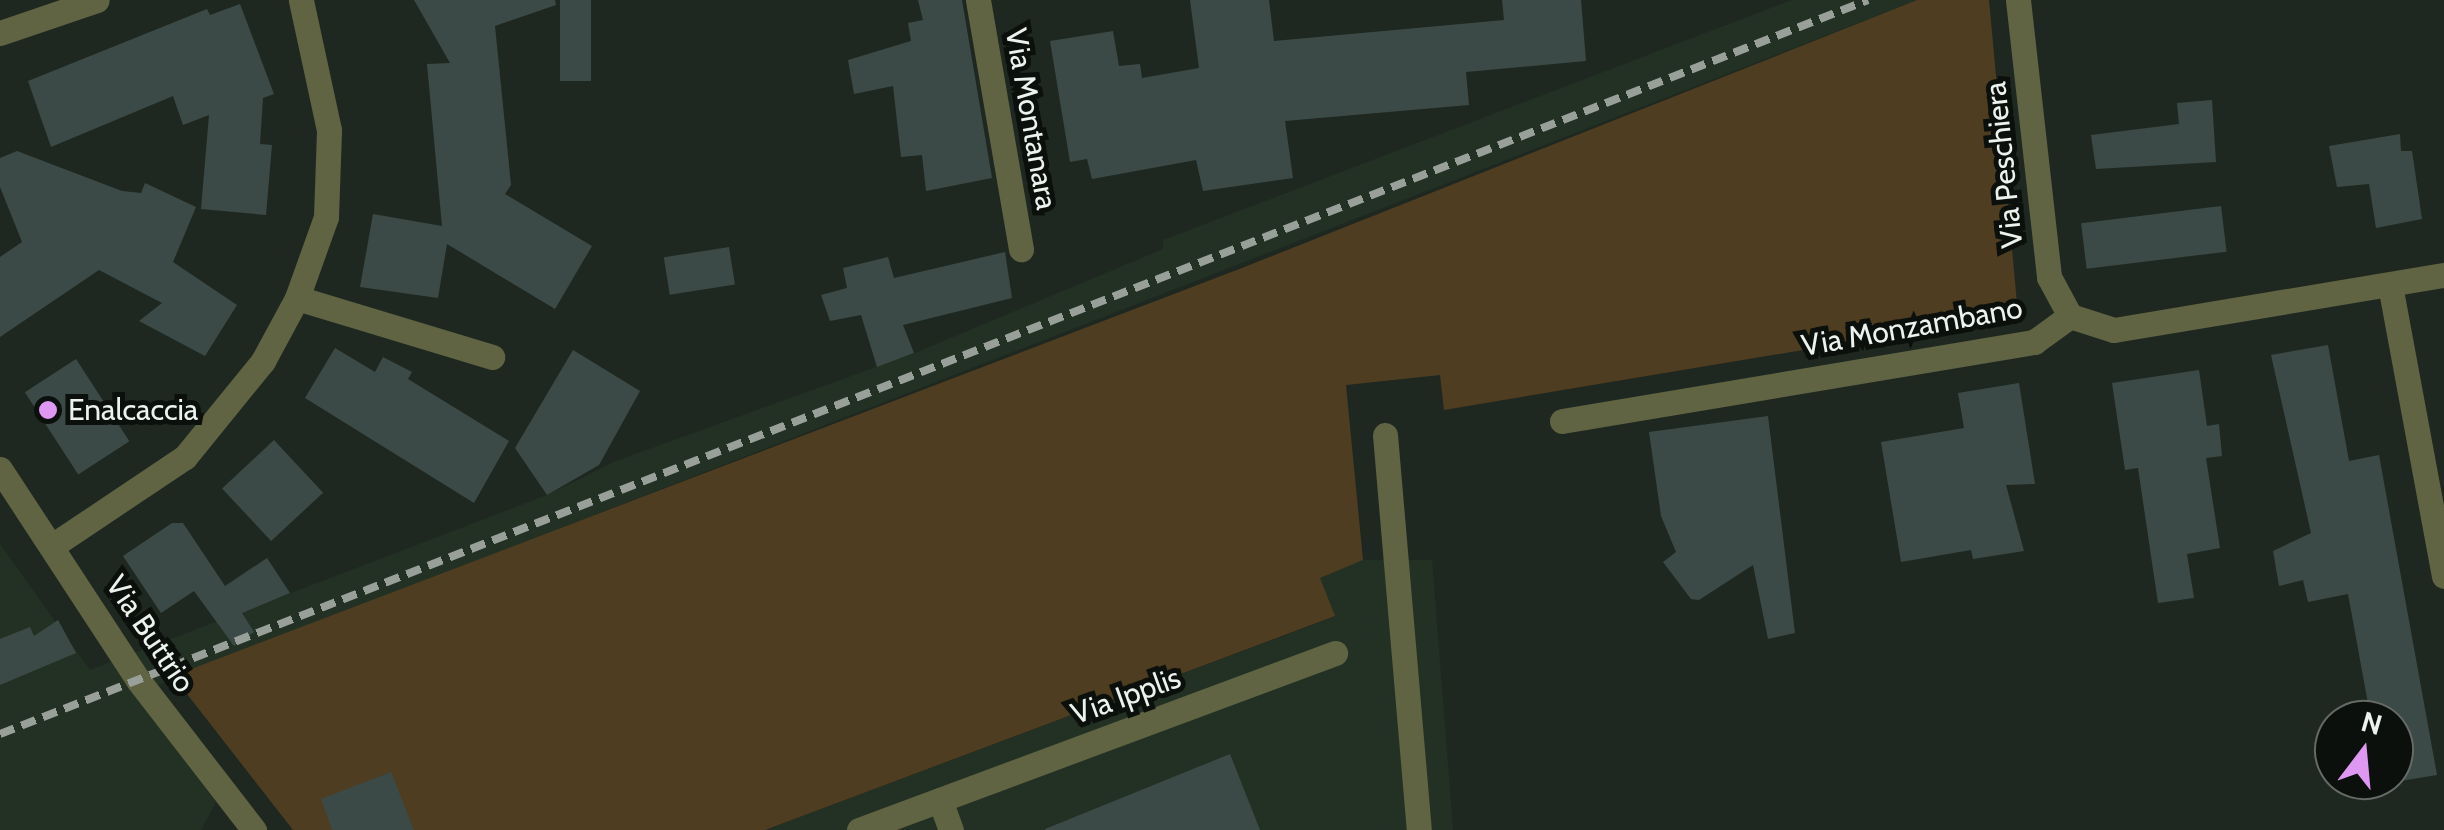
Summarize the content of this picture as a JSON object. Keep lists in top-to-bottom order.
{
  "streets": {
    "street": [
      "Via Montanara",
      "Via Peschiera",
      "Via Monzambano",
      "Via Buttrio",
      "Via Ipplis"
    ]
  },
  "crossings": [
    ["Via Peschiera", "Via Monzambano"]
  ],
  "places": ["Enalcaccia"],
  "north": "top"
}
